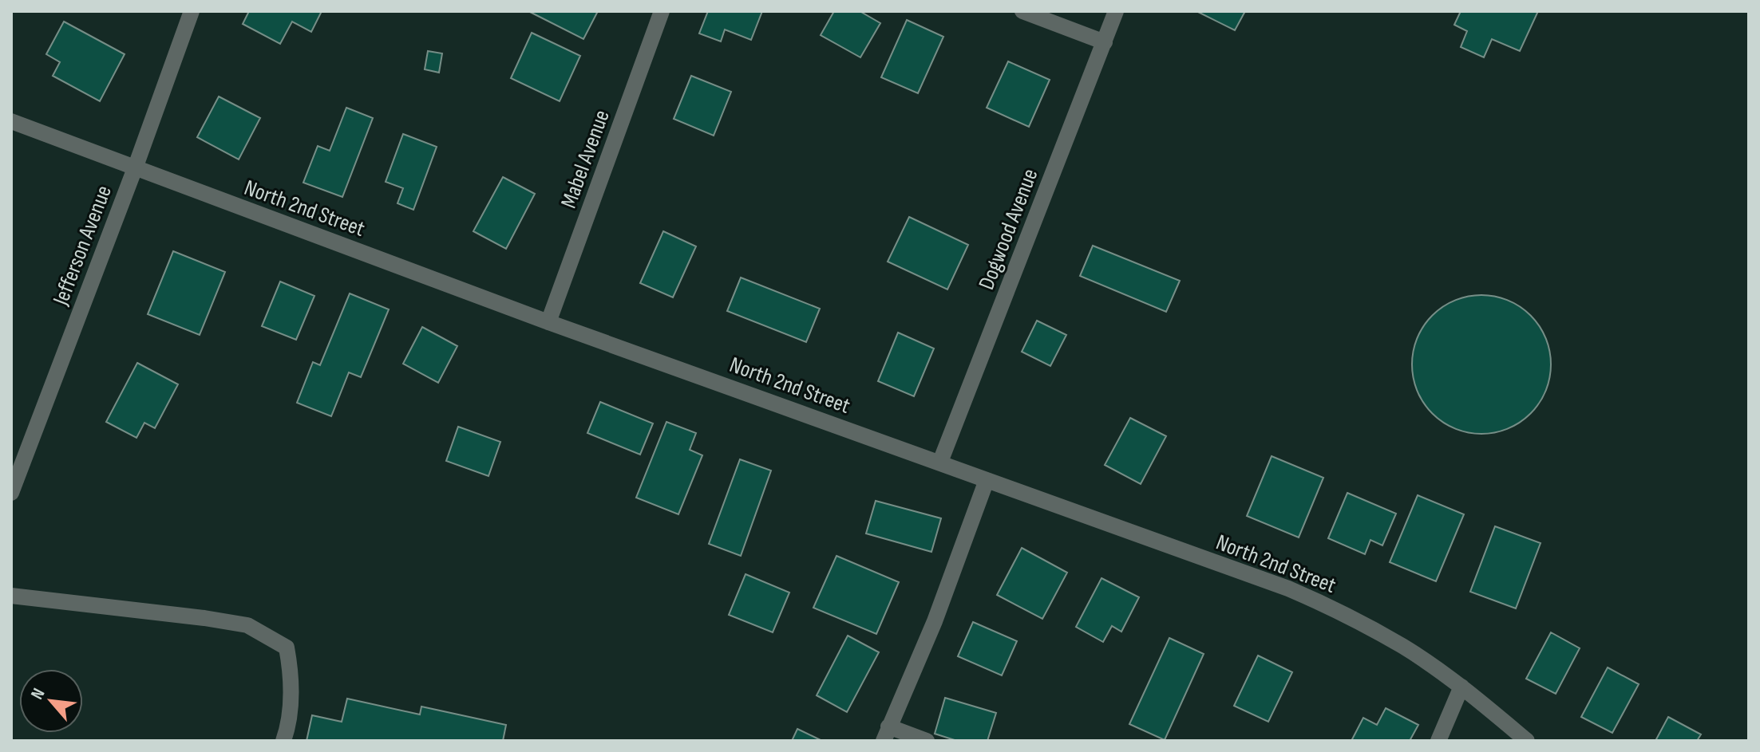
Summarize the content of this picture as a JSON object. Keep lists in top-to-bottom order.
{
  "streets": {
    "street": [
      "Mabel Avenue",
      "North 2nd Street",
      "Dogwood Avenue",
      "Jefferson Avenue"
    ]
  },
  "crossings": [
    ["Mabel Avenue", "North 2nd Street"],
    ["North 2nd Street", "Dogwood Avenue"],
    ["North 2nd Street", "Jefferson Avenue"]
  ],
  "north": "top left"
}
